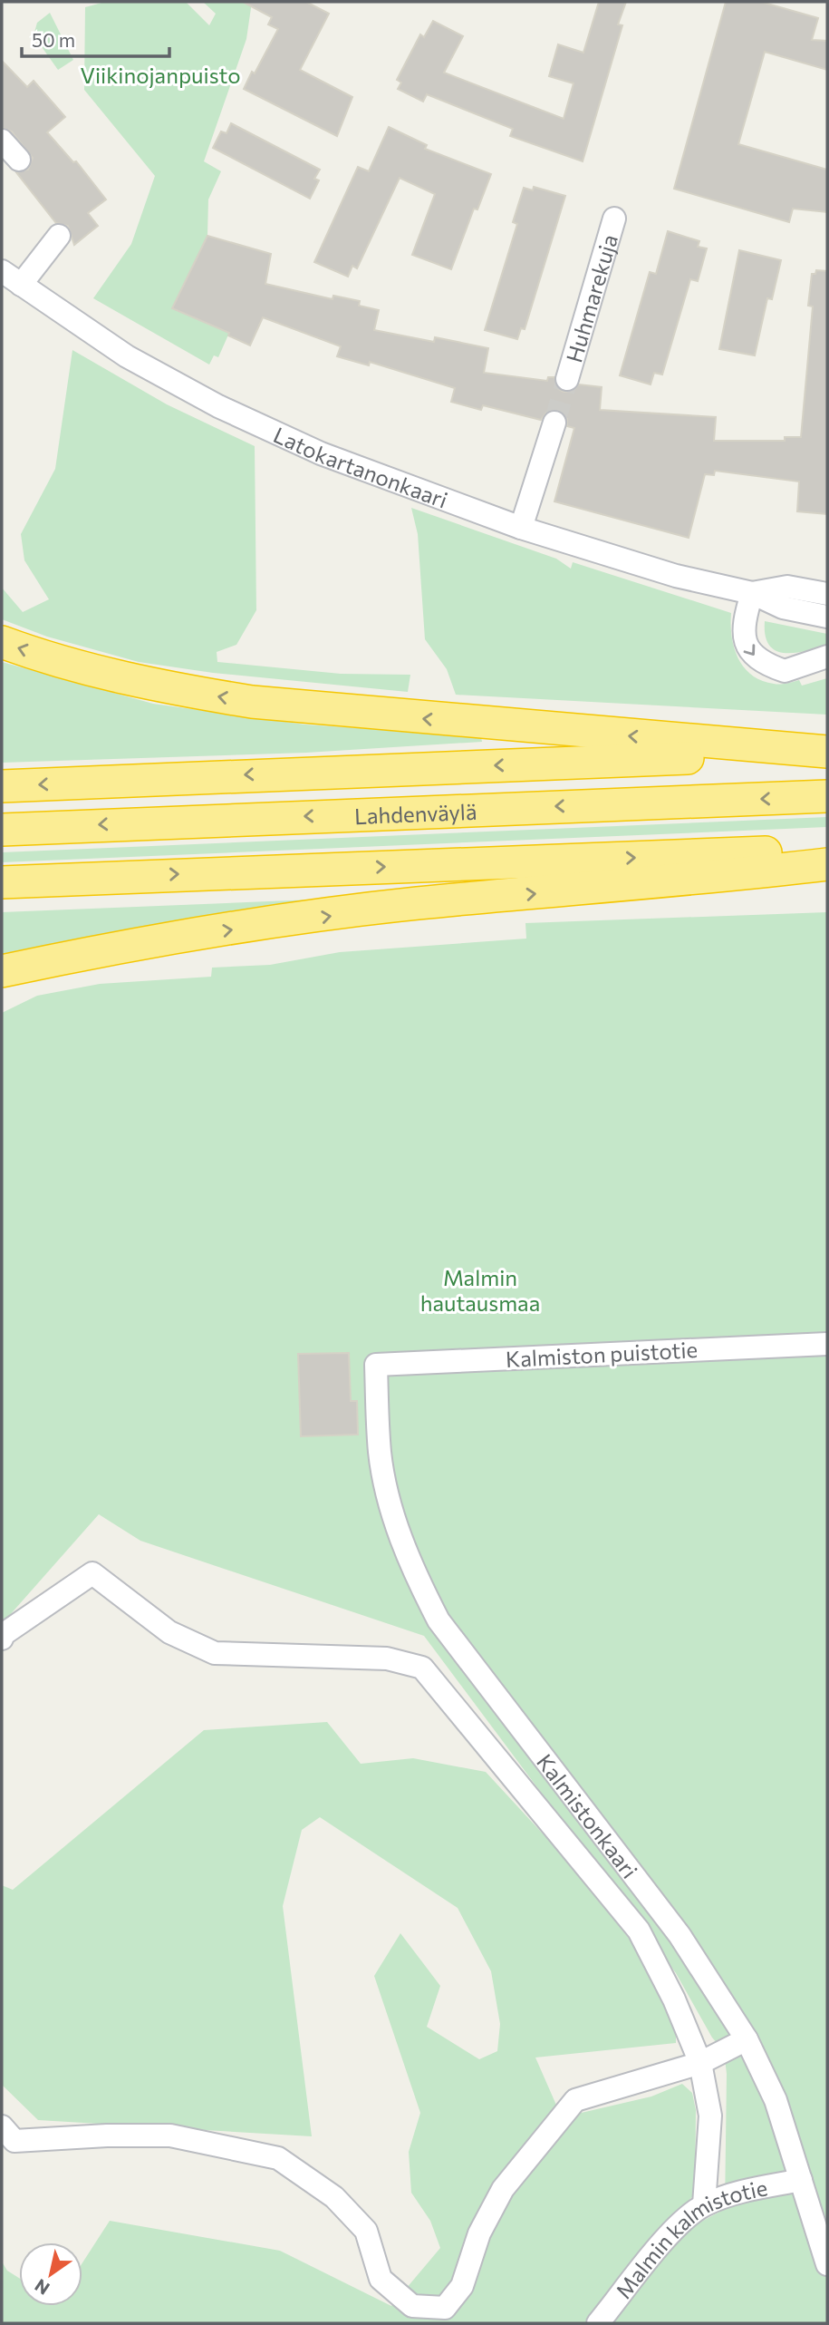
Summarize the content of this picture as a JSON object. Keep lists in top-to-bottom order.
{
  "streets": {
    "highway": ["Lahdenväylä"],
    "street": [
      "Huhmarekuja",
      "Latokartanonkaari",
      "Kalmiston puistotie",
      "Kalmistonkaari",
      "Malmin kalmistotie"
    ]
  },
  "crossings": [
    ["Kalmiston puistotie", "Kalmistonkaari"],
    ["Kalmistonkaari", "Malmin kalmistotie"]
  ],
  "parks": ["Viikinojanpuisto", "Malmin hautausmaa"],
  "scale_bar": "50 m",
  "north": "bottom left"
}
